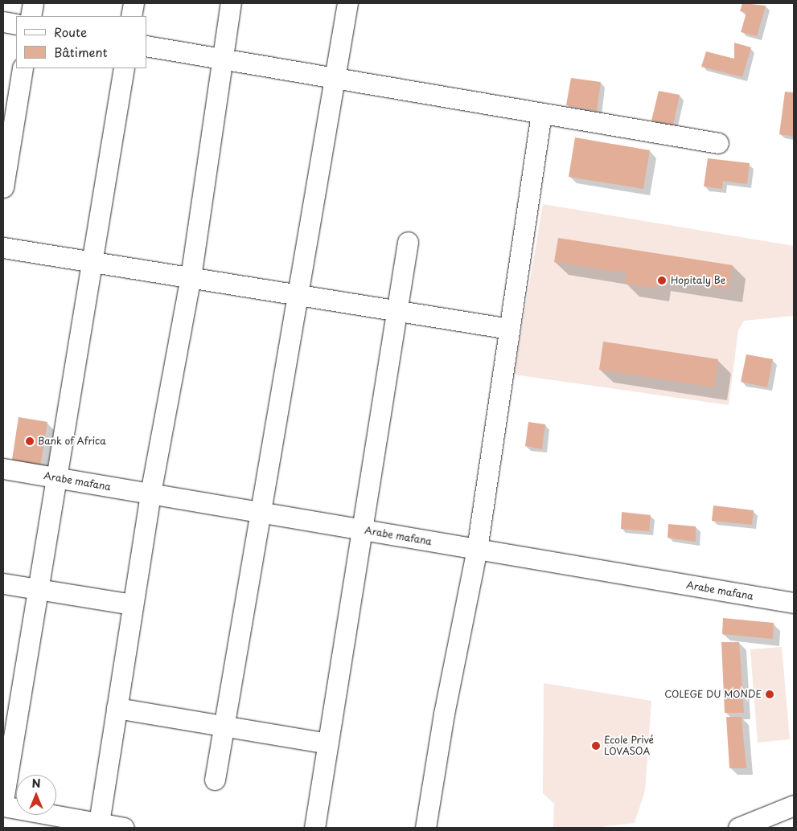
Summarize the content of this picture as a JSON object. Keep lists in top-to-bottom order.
{
  "streets": {
    "street": ["Arabe mafana"]
  },
  "places": [
    "Hopitaly Be",
    "Bank of Africa",
    "COLEGE DU MONDE",
    "Ecole Privé LOVASOA"
  ],
  "legend": ["Route", "Bâtiment"],
  "north": "top"
}
